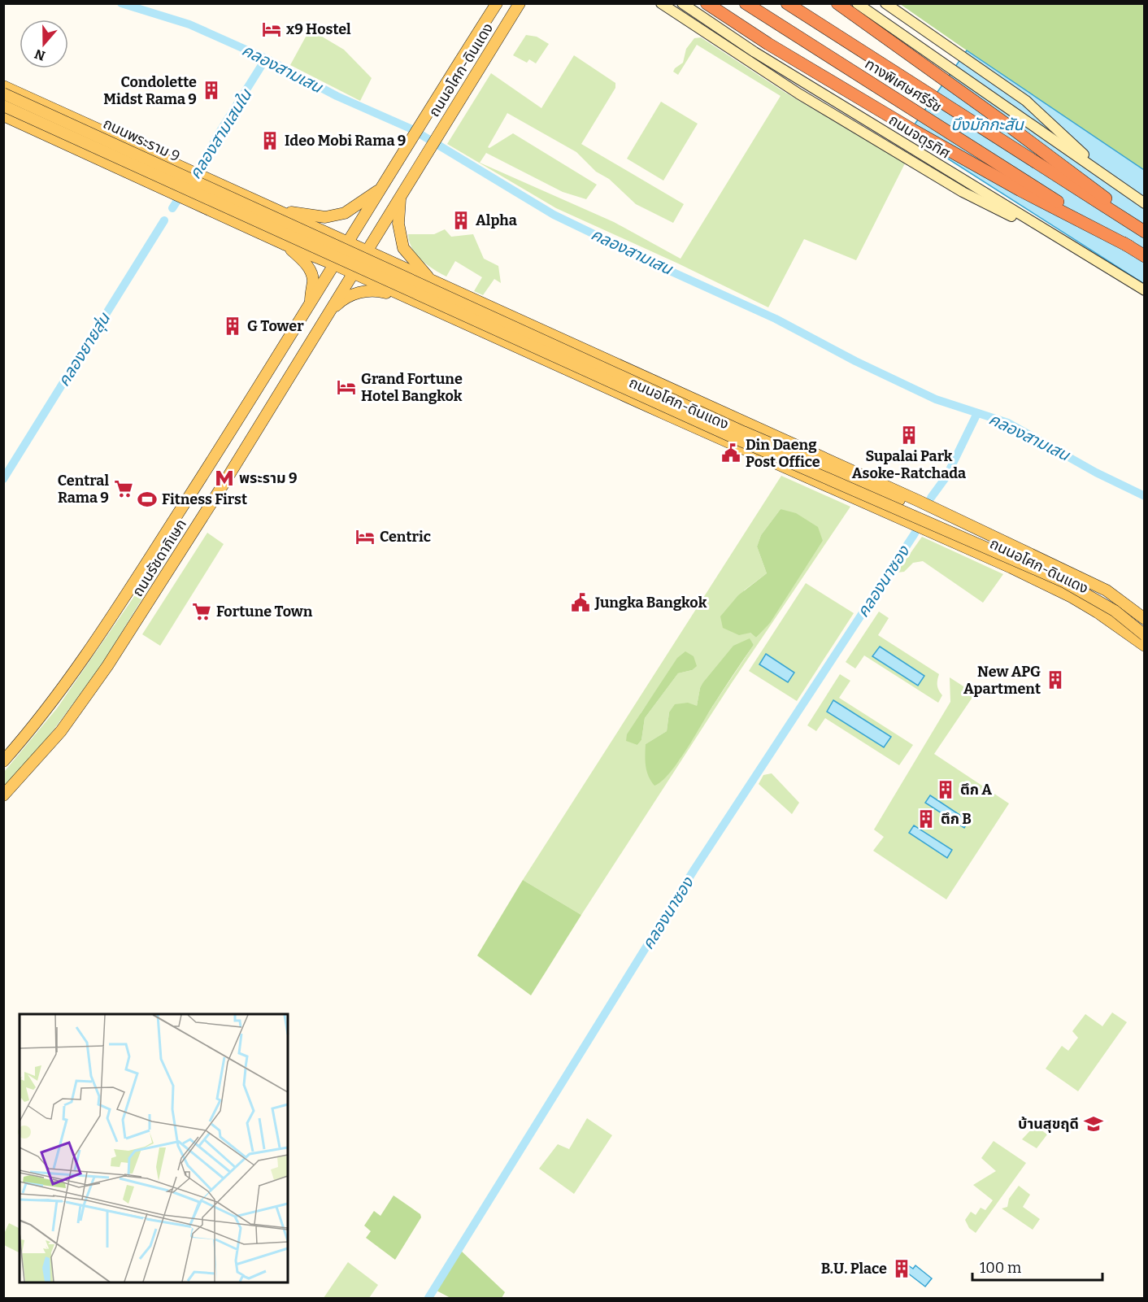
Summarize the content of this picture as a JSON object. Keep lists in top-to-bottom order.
{
  "streets": {
    "highway": ["ทางพิเศษศรีรัช"],
    "main road": [
      "ถนนอโศก-ดินแดง",
      "ถนนจตุรทิศ",
      "ถนนพระราม 9",
      "ถนนรัชดาภิเษก"
    ]
  },
  "crossings": [
    ["ถนนอโศก-ดินแดง", "ถนนพระราม 9"],
    ["ถนนอโศก-ดินแดง", "ถนนรัชดาภิเษก"]
  ],
  "water": [
    "คลองสามเสน",
    "บึงมักกะสัน",
    "คลองสามเสนใน",
    "คลองยายสุ่น",
    "คลองนาซอง"
  ],
  "places": {
    "hotel": ["x9 Hostel", "Grand Fortune Hotel Bangkok", "Centric"],
    "building": [
      "Condolette Midst Rama 9",
      "Ideo Mobi Rama 9",
      "Alpha",
      "G Tower",
      "Supalai Park Asoke-Ratchada",
      "New APG Apartment",
      "ตึก A",
      "ตึก B",
      "B.U. Place"
    ],
    "public building": ["Din Daeng Post Office", "Jungka Bangkok"],
    "metro station": ["พระราม 9"],
    "supermarket": ["Central Rama 9", "Fortune Town"],
    "sports": ["Fitness First"],
    "school or university": ["บ้านสุขฤดี"]
  },
  "scale_bar": "100 m",
  "north": "bottom"
}
